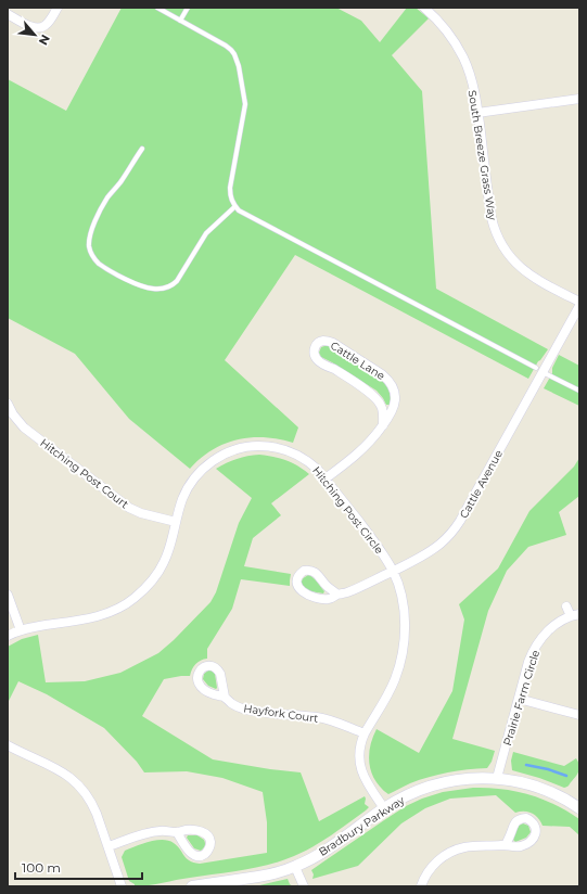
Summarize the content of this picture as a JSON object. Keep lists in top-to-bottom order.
{
  "streets": {
    "street": [
      "South Breeze Grass Way",
      "Cattle Lane",
      "Hitching Post Court",
      "Cattle Avenue",
      "Hitching Post Circle",
      "Prairie Farm Circle",
      "Hayfork Court",
      "Bradbury Parkway"
    ]
  },
  "crossings": [
    ["Cattle Lane", "Hitching Post Circle"],
    ["Hitching Post Court", "Hitching Post Circle"],
    ["Cattle Avenue", "Hitching Post Circle"],
    ["Hitching Post Circle", "Hayfork Court"],
    ["Hitching Post Circle", "Bradbury Parkway"],
    ["Prairie Farm Circle", "Bradbury Parkway"]
  ],
  "scale_bar": "100 m",
  "north": "bottom right"
}
